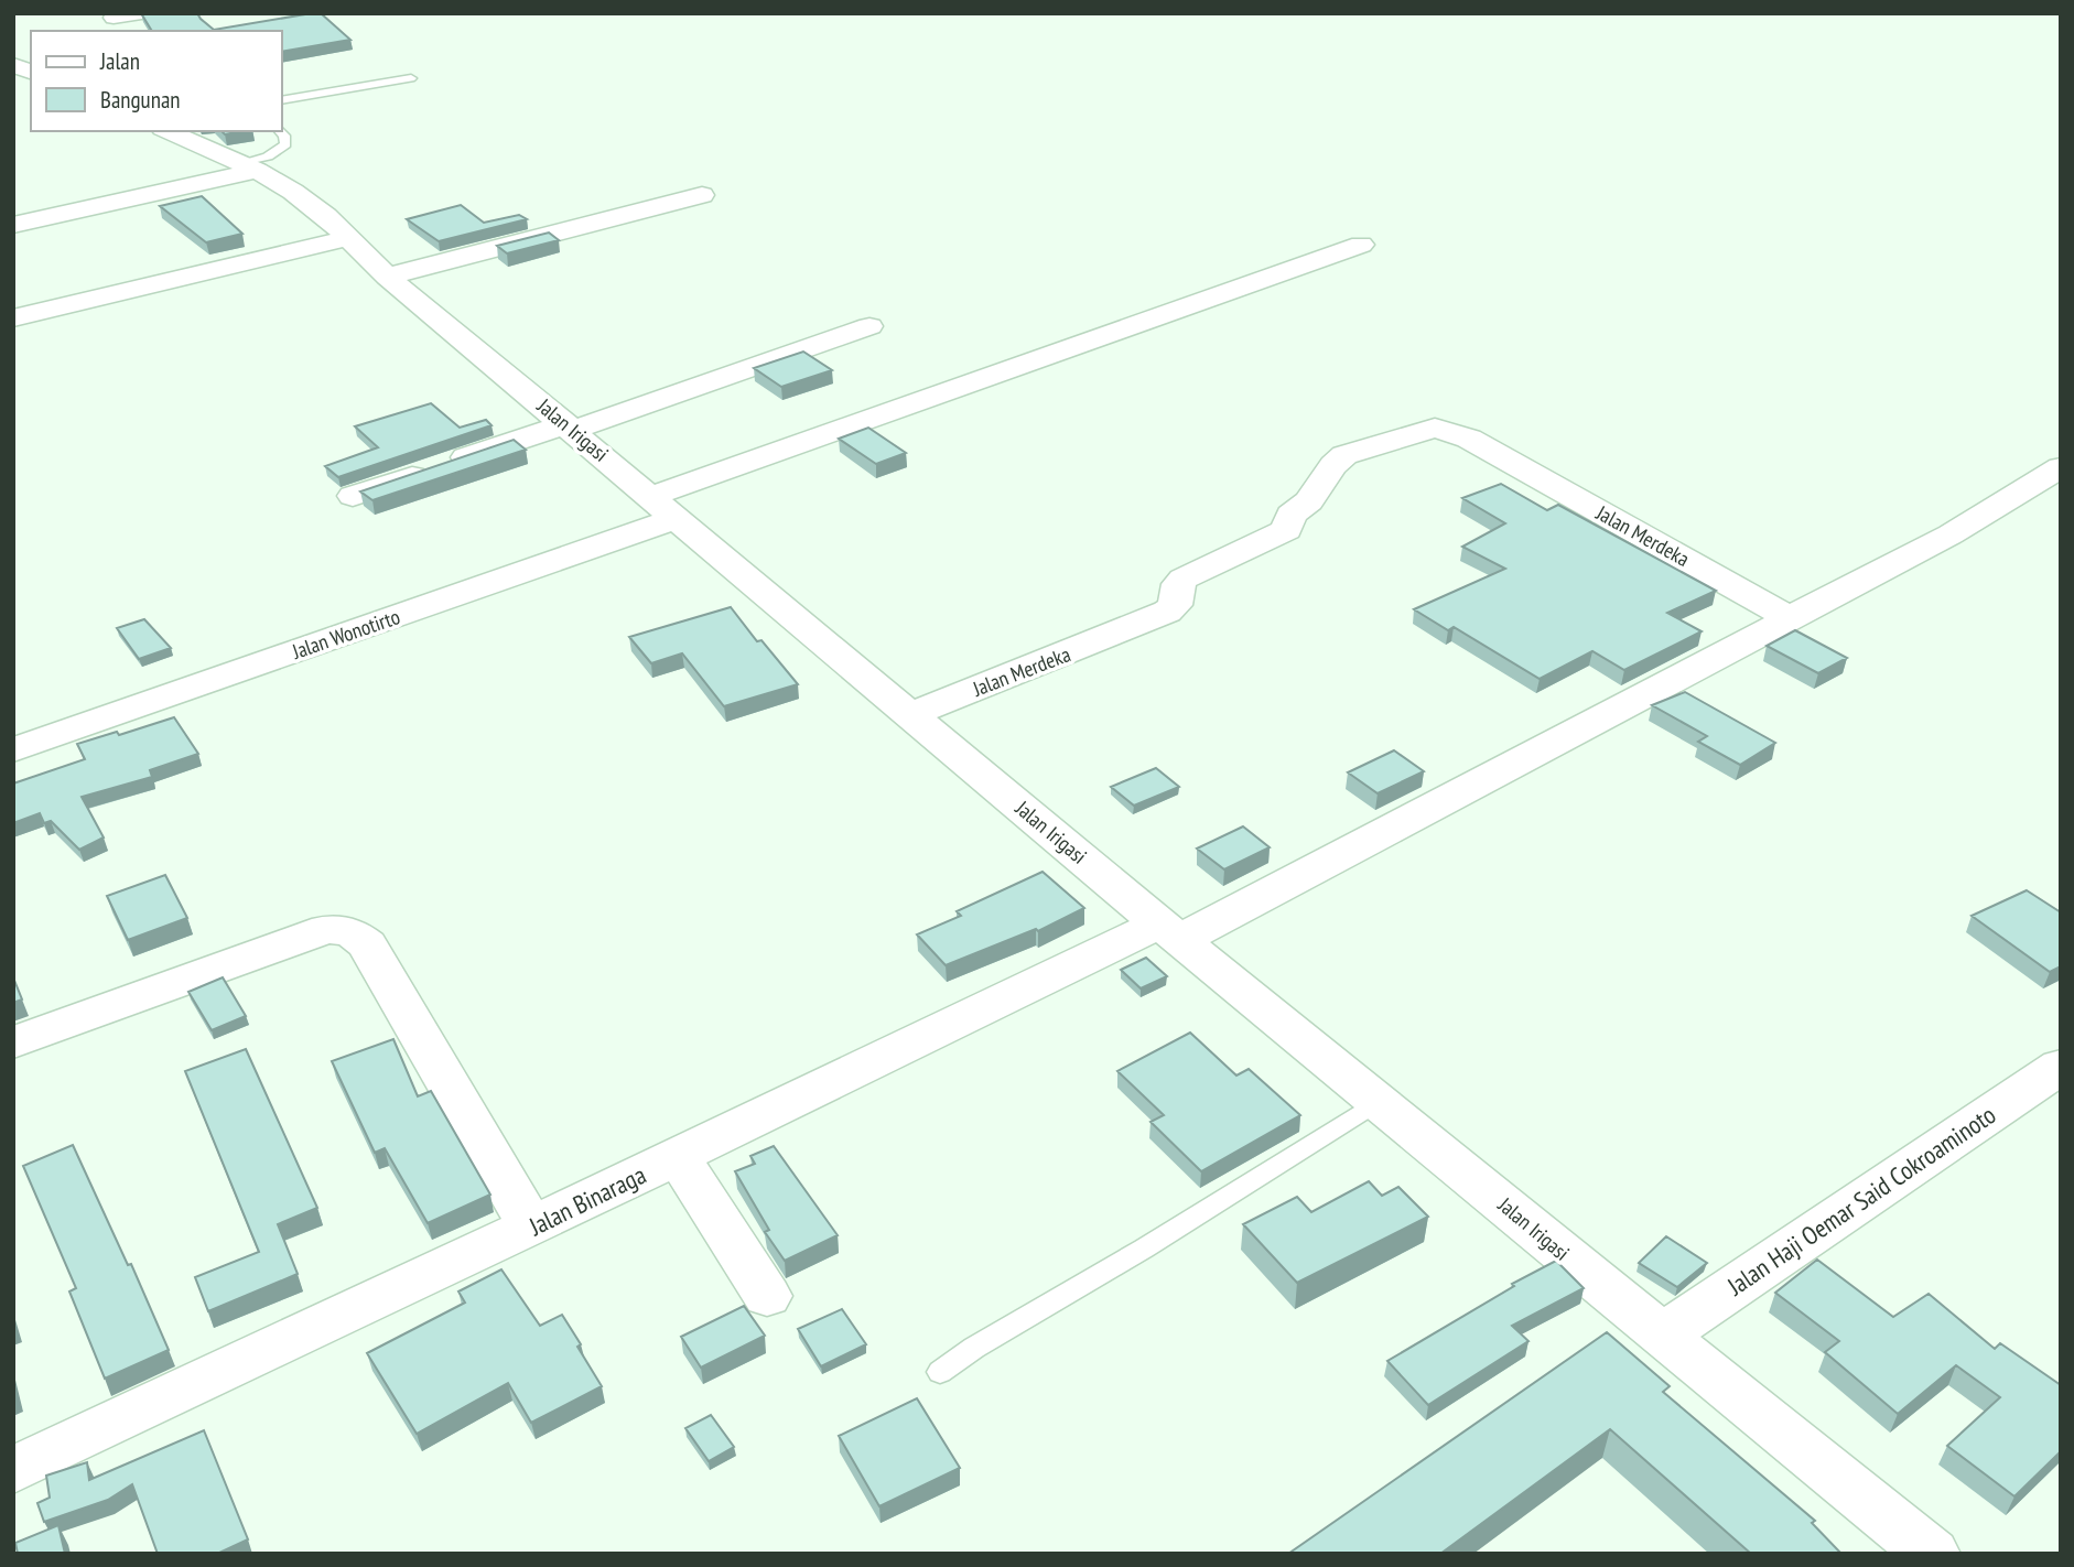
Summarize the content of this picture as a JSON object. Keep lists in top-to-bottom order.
{
  "streets": {
    "street": [
      "Jalan Irigasi",
      "Jalan Merdeka",
      "Jalan Wonotirto",
      "Jalan Binaraga",
      "Jalan Haji Oemar Said Cokroaminoto"
    ]
  },
  "crossings": [
    ["Jalan Irigasi", "Jalan Merdeka"],
    ["Jalan Irigasi", "Jalan Wonotirto"],
    ["Jalan Irigasi", "Jalan Binaraga"],
    ["Jalan Irigasi", "Jalan Haji Oemar Said Cokroaminoto"]
  ],
  "legend": ["Jalan", "Bangunan"]
}
